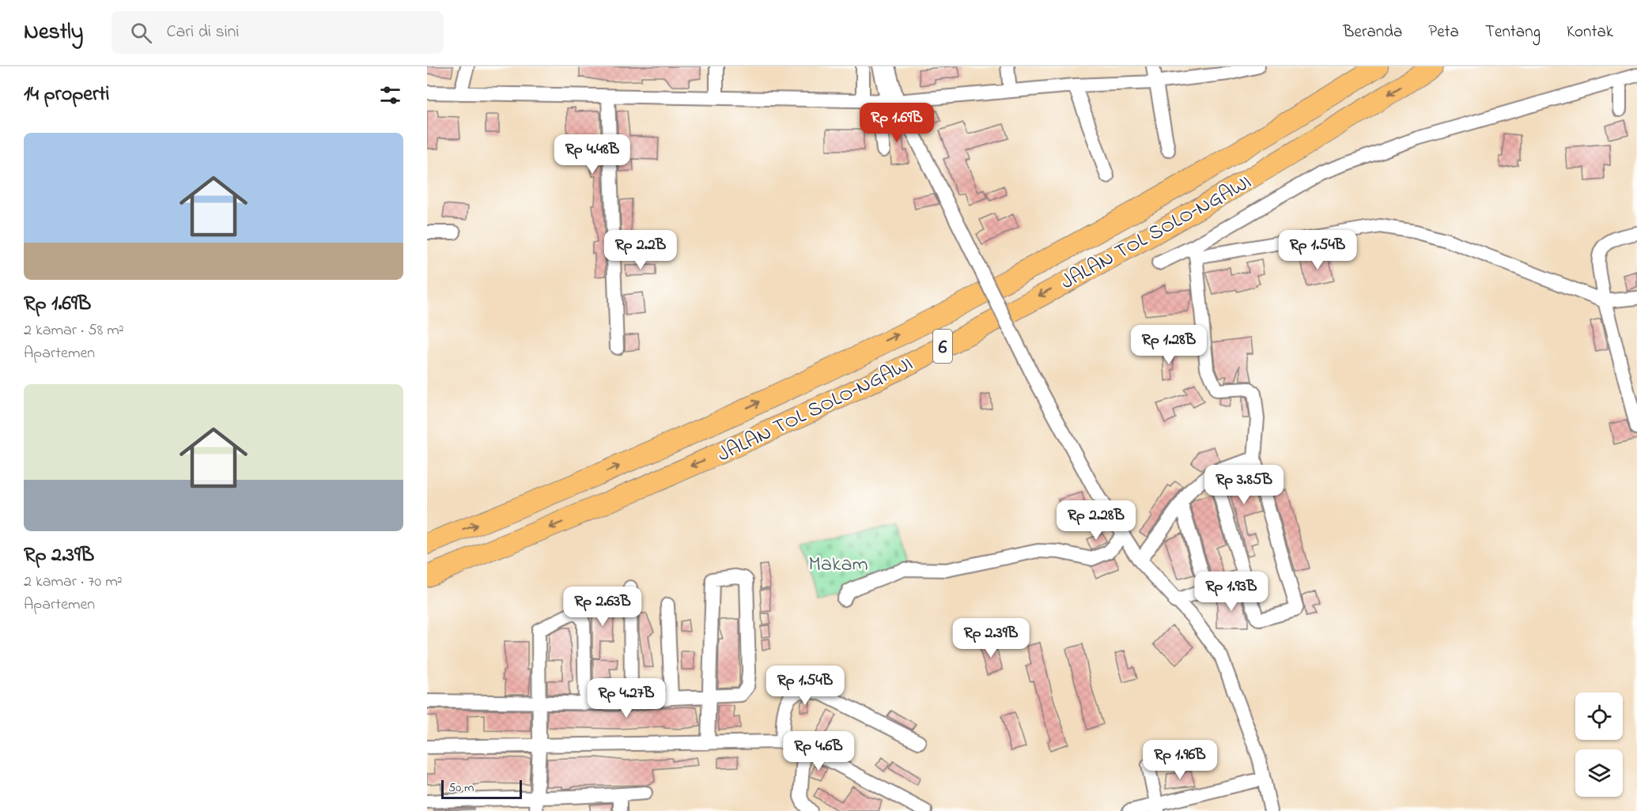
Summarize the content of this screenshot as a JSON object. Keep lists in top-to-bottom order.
{
  "streets": {
    "highway": ["JALAN TOL SOLO–NGAWI", "6"]
  },
  "parks": ["Makam"],
  "scale_bar": "50 m",
  "page": {
    "header": "Nestly",
    "search": "Cari di sini",
    "nav": [
      "Beranda",
      "Peta",
      "Tentang",
      "Kontak"
    ],
    "heading": "14 properti",
    "price": [
      "Rp 1.69B",
      "Rp 4.48B",
      "Rp 2.2B",
      "Rp 1.54B",
      "Rp 1.28B",
      "Rp 3.85B",
      "Rp 2.28B",
      "Rp 1.93B",
      "Rp 2.63B",
      "Rp 2.39B",
      "Rp 1.54B",
      "Rp 4.27B",
      "Rp 4.6B",
      "Rp 1.96B"
    ],
    "list": [
      {
        "name": "Rp 1.69B",
        "note": "2 kamar · 58 m² · Apartemen"
      },
      {
        "name": "Rp 2.39B",
        "note": "2 kamar · 70 m² · Apartemen"
      }
    ],
    "scale": "50 m"
  }
}
